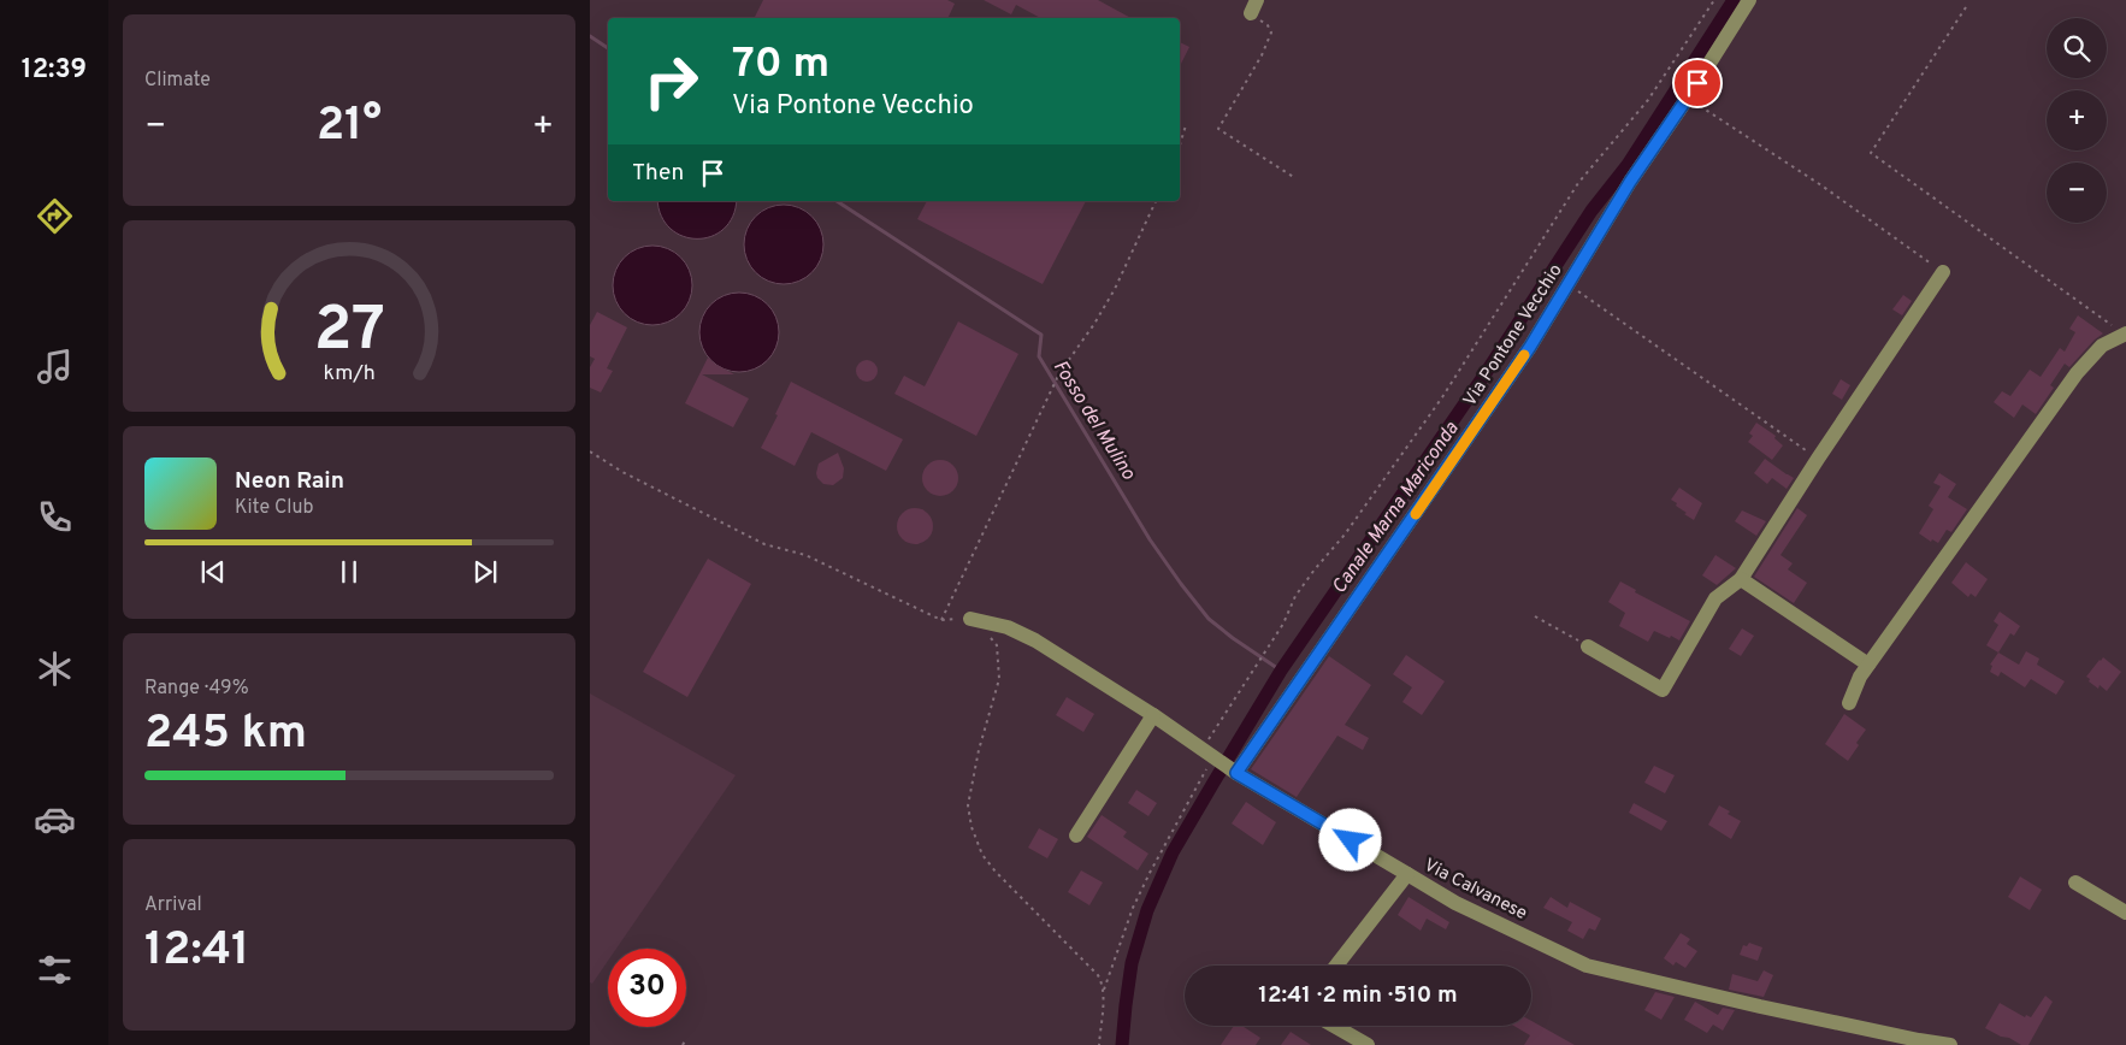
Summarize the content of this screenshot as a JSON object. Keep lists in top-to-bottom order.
{
  "streets": {
    "street": ["Via Pontone Vecchio", "Via Calvanese"]
  },
  "crossings": [
    ["Via Pontone Vecchio", "Via Calvanese"]
  ],
  "water": ["Fosso del Mulino", "Canale Marna Mariconda"],
  "page": {
    "tabs": "12:39",
    "tile": [
      "Climate",
      ["Range · 49%", "245 km"],
      ["Arrival", "12:41"]
    ],
    "map_buttons": ["+", "−"],
    "turn": ["70 m", "Via Pontone Vecchio"],
    "heat": ["−", "21°", "+"],
    "then": "Then",
    "song": ["Neon Rain", "Kite Club"],
    "limit": "30",
    "trip": "12:41 · 2 min · 510 m",
    "gauge": ["27", "km/h"]
  }
}
